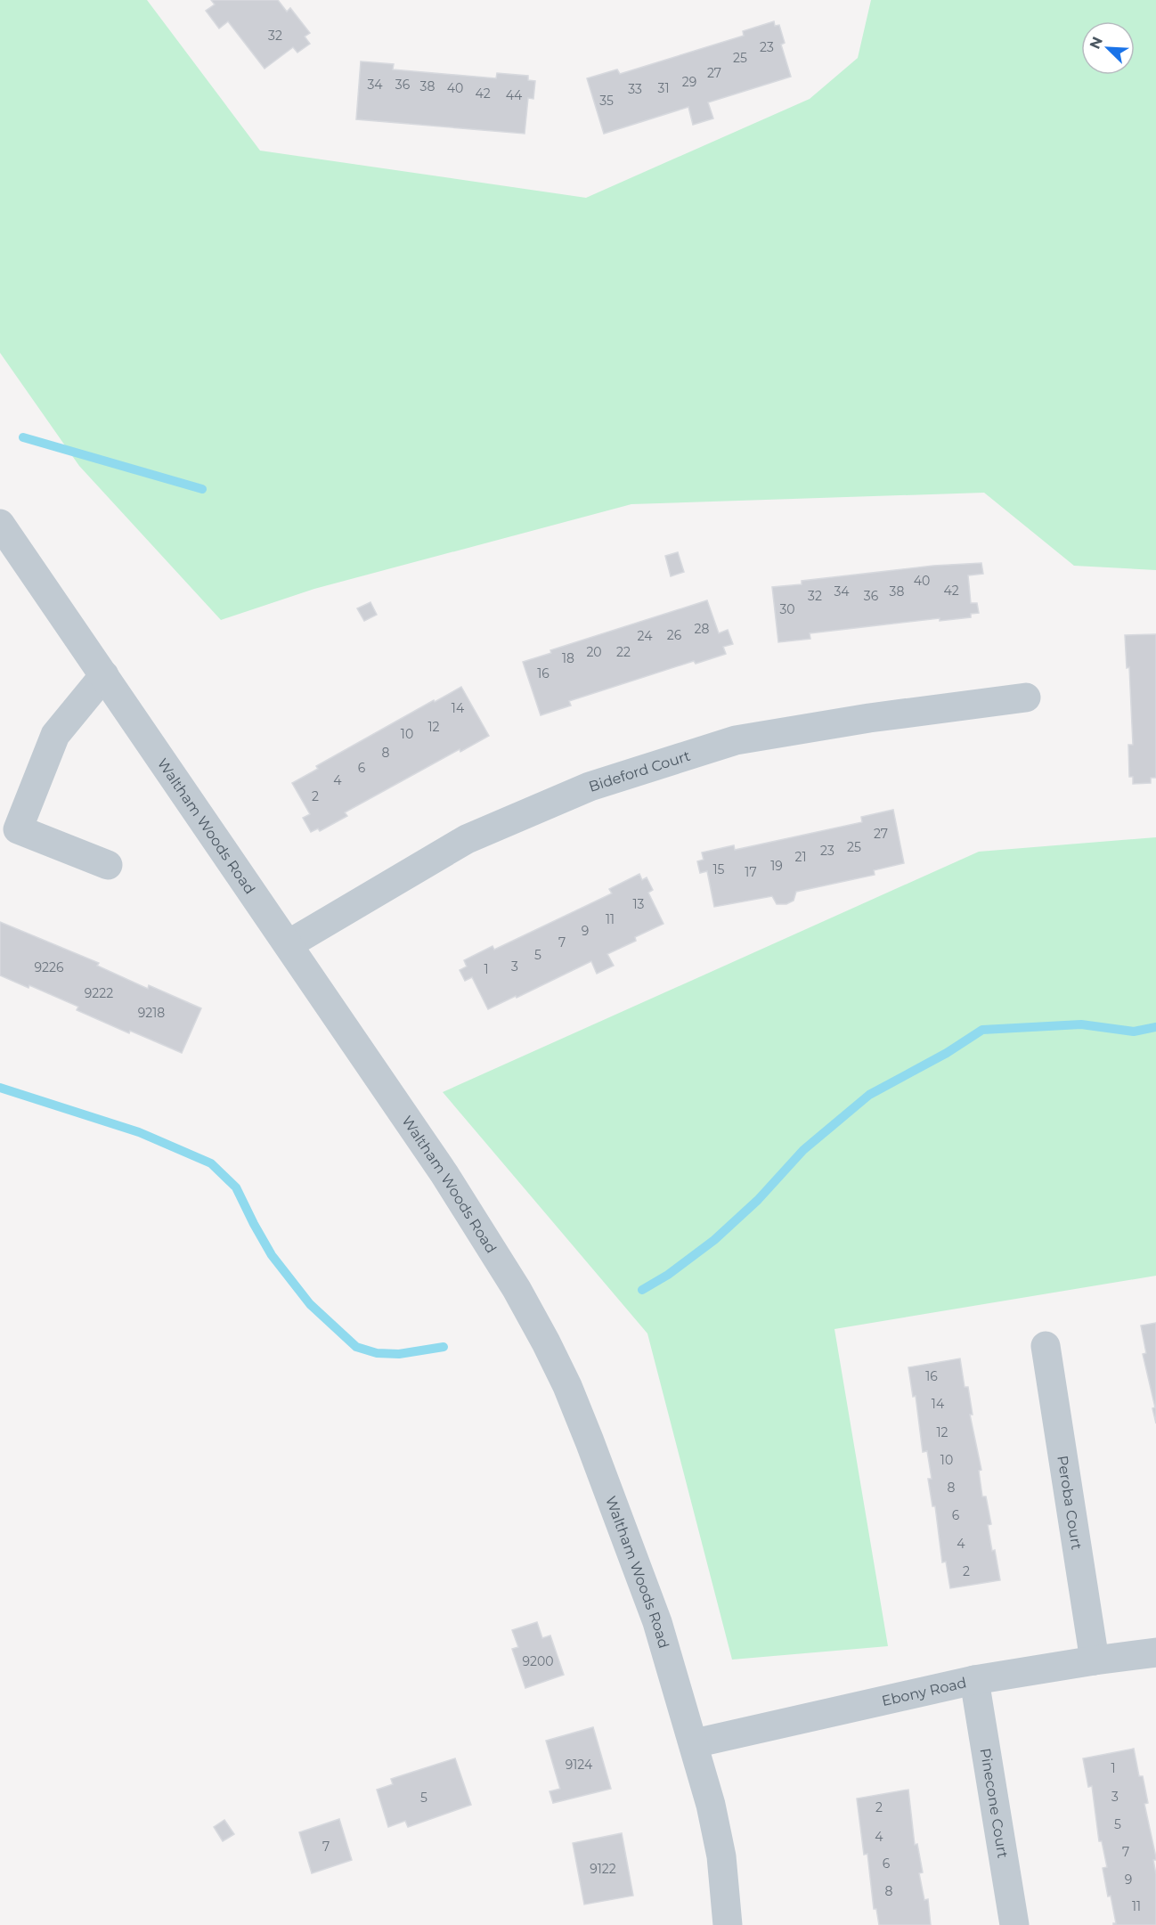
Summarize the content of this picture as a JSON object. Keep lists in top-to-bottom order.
{
  "streets": {
    "street": [
      "Bideford Court",
      "Waltham Woods Road",
      "Peroba Court",
      "Ebony Road",
      "Pinecone Court"
    ]
  },
  "crossings": [
    ["Bideford Court", "Waltham Woods Road"],
    ["Waltham Woods Road", "Ebony Road"],
    ["Peroba Court", "Ebony Road"],
    ["Ebony Road", "Pinecone Court"]
  ],
  "house_numbers": [
    "32",
    "23",
    "25",
    "27",
    "29",
    "34",
    "36",
    "38",
    "40",
    "31",
    "33",
    "42",
    "44",
    "35",
    "40",
    "42",
    "34",
    "38",
    "32",
    "36",
    "30",
    "28",
    "26",
    "24",
    "20",
    "22",
    "18",
    "16",
    "14",
    "12",
    "10",
    "8",
    "6",
    "4",
    "2",
    "27",
    "25",
    "23",
    "21",
    "19",
    "15",
    "17",
    "13",
    "11",
    "9",
    "7",
    "5",
    "3",
    "9226",
    "1",
    "9222",
    "9218",
    "16",
    "14",
    "12",
    "10",
    "8",
    "6",
    "4",
    "2",
    "9200",
    "9124",
    "1",
    "3",
    "5",
    "2",
    "5",
    "4",
    "7",
    "7",
    "6",
    "9122",
    "9",
    "8",
    "11"
  ],
  "north": "top left"
}
